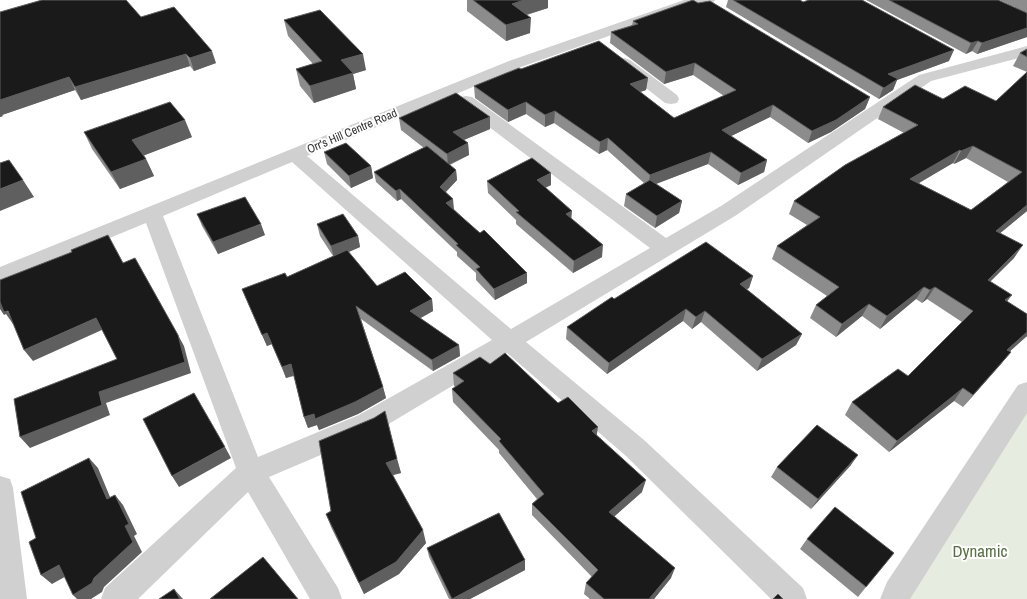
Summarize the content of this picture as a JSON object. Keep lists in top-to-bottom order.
{
  "streets": {
    "street": ["Orr's Hill Centre Road"]
  },
  "parks": ["Dynamic"]
}
